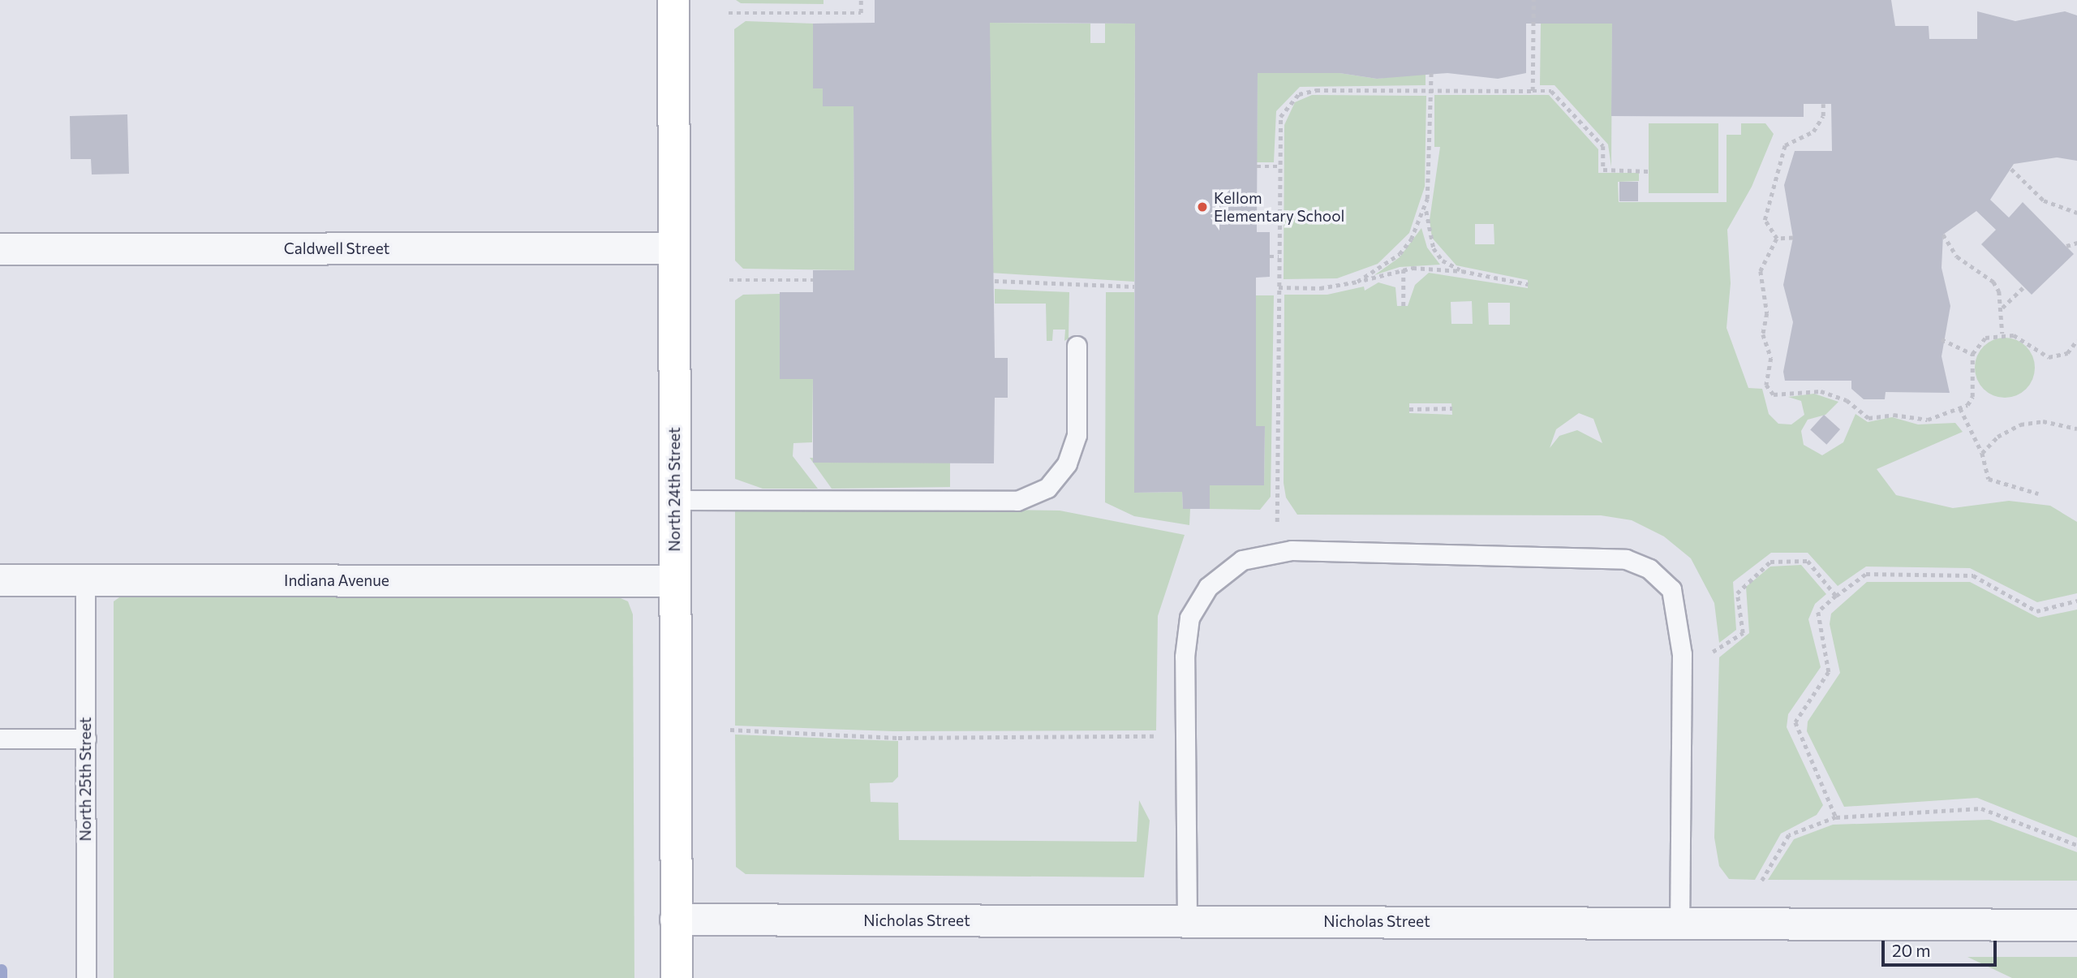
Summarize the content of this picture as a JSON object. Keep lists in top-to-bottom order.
{
  "streets": {
    "main road": ["North 24th Street"],
    "street": ["Caldwell Street", "Indiana Avenue", "Nicholas Street"],
    "lane": ["North 25th Street"]
  },
  "crossings": [
    ["Caldwell Street", "North 24th Street"],
    ["North 24th Street", "Indiana Avenue"],
    ["North 24th Street", "Nicholas Street"],
    ["Indiana Avenue", "North 25th Street"]
  ],
  "places": ["Kellom Elementary School"],
  "scale_bar": "20 m"
}
